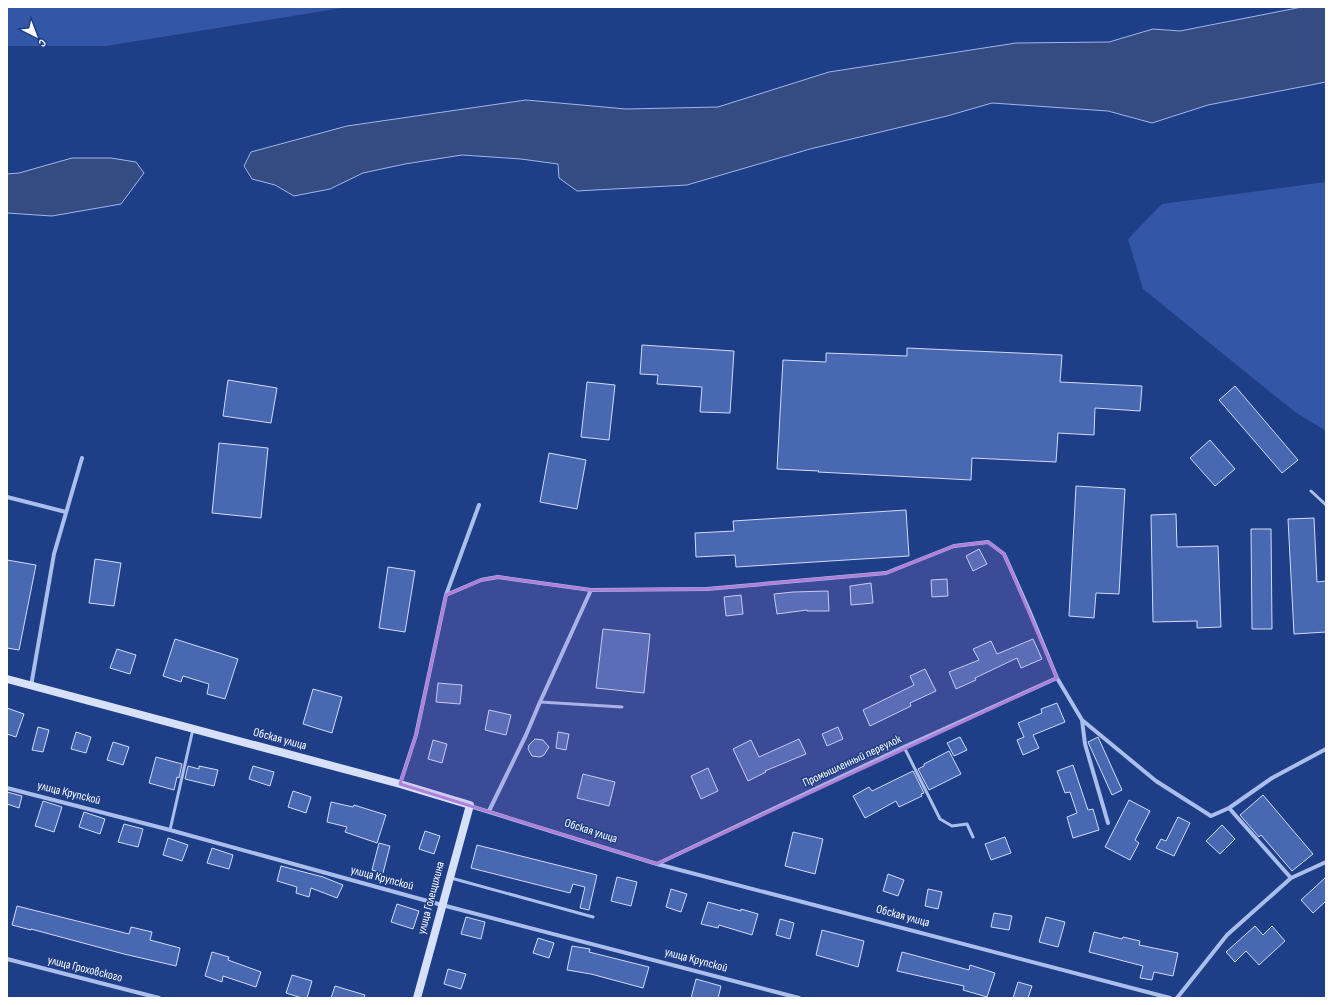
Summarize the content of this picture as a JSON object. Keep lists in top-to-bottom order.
{
  "streets": {
    "street": [
      "Обская улица",
      "Промышленный переулок",
      "улица Крупской",
      "улица Голещихина",
      "улица Гроховского"
    ]
  },
  "crossings": [
    ["Обская улица", "Промышленный переулок"],
    ["Обская улица", "улица Голещихина"],
    ["улица Крупской", "улица Голещихина"]
  ],
  "north": "bottom right"
}
